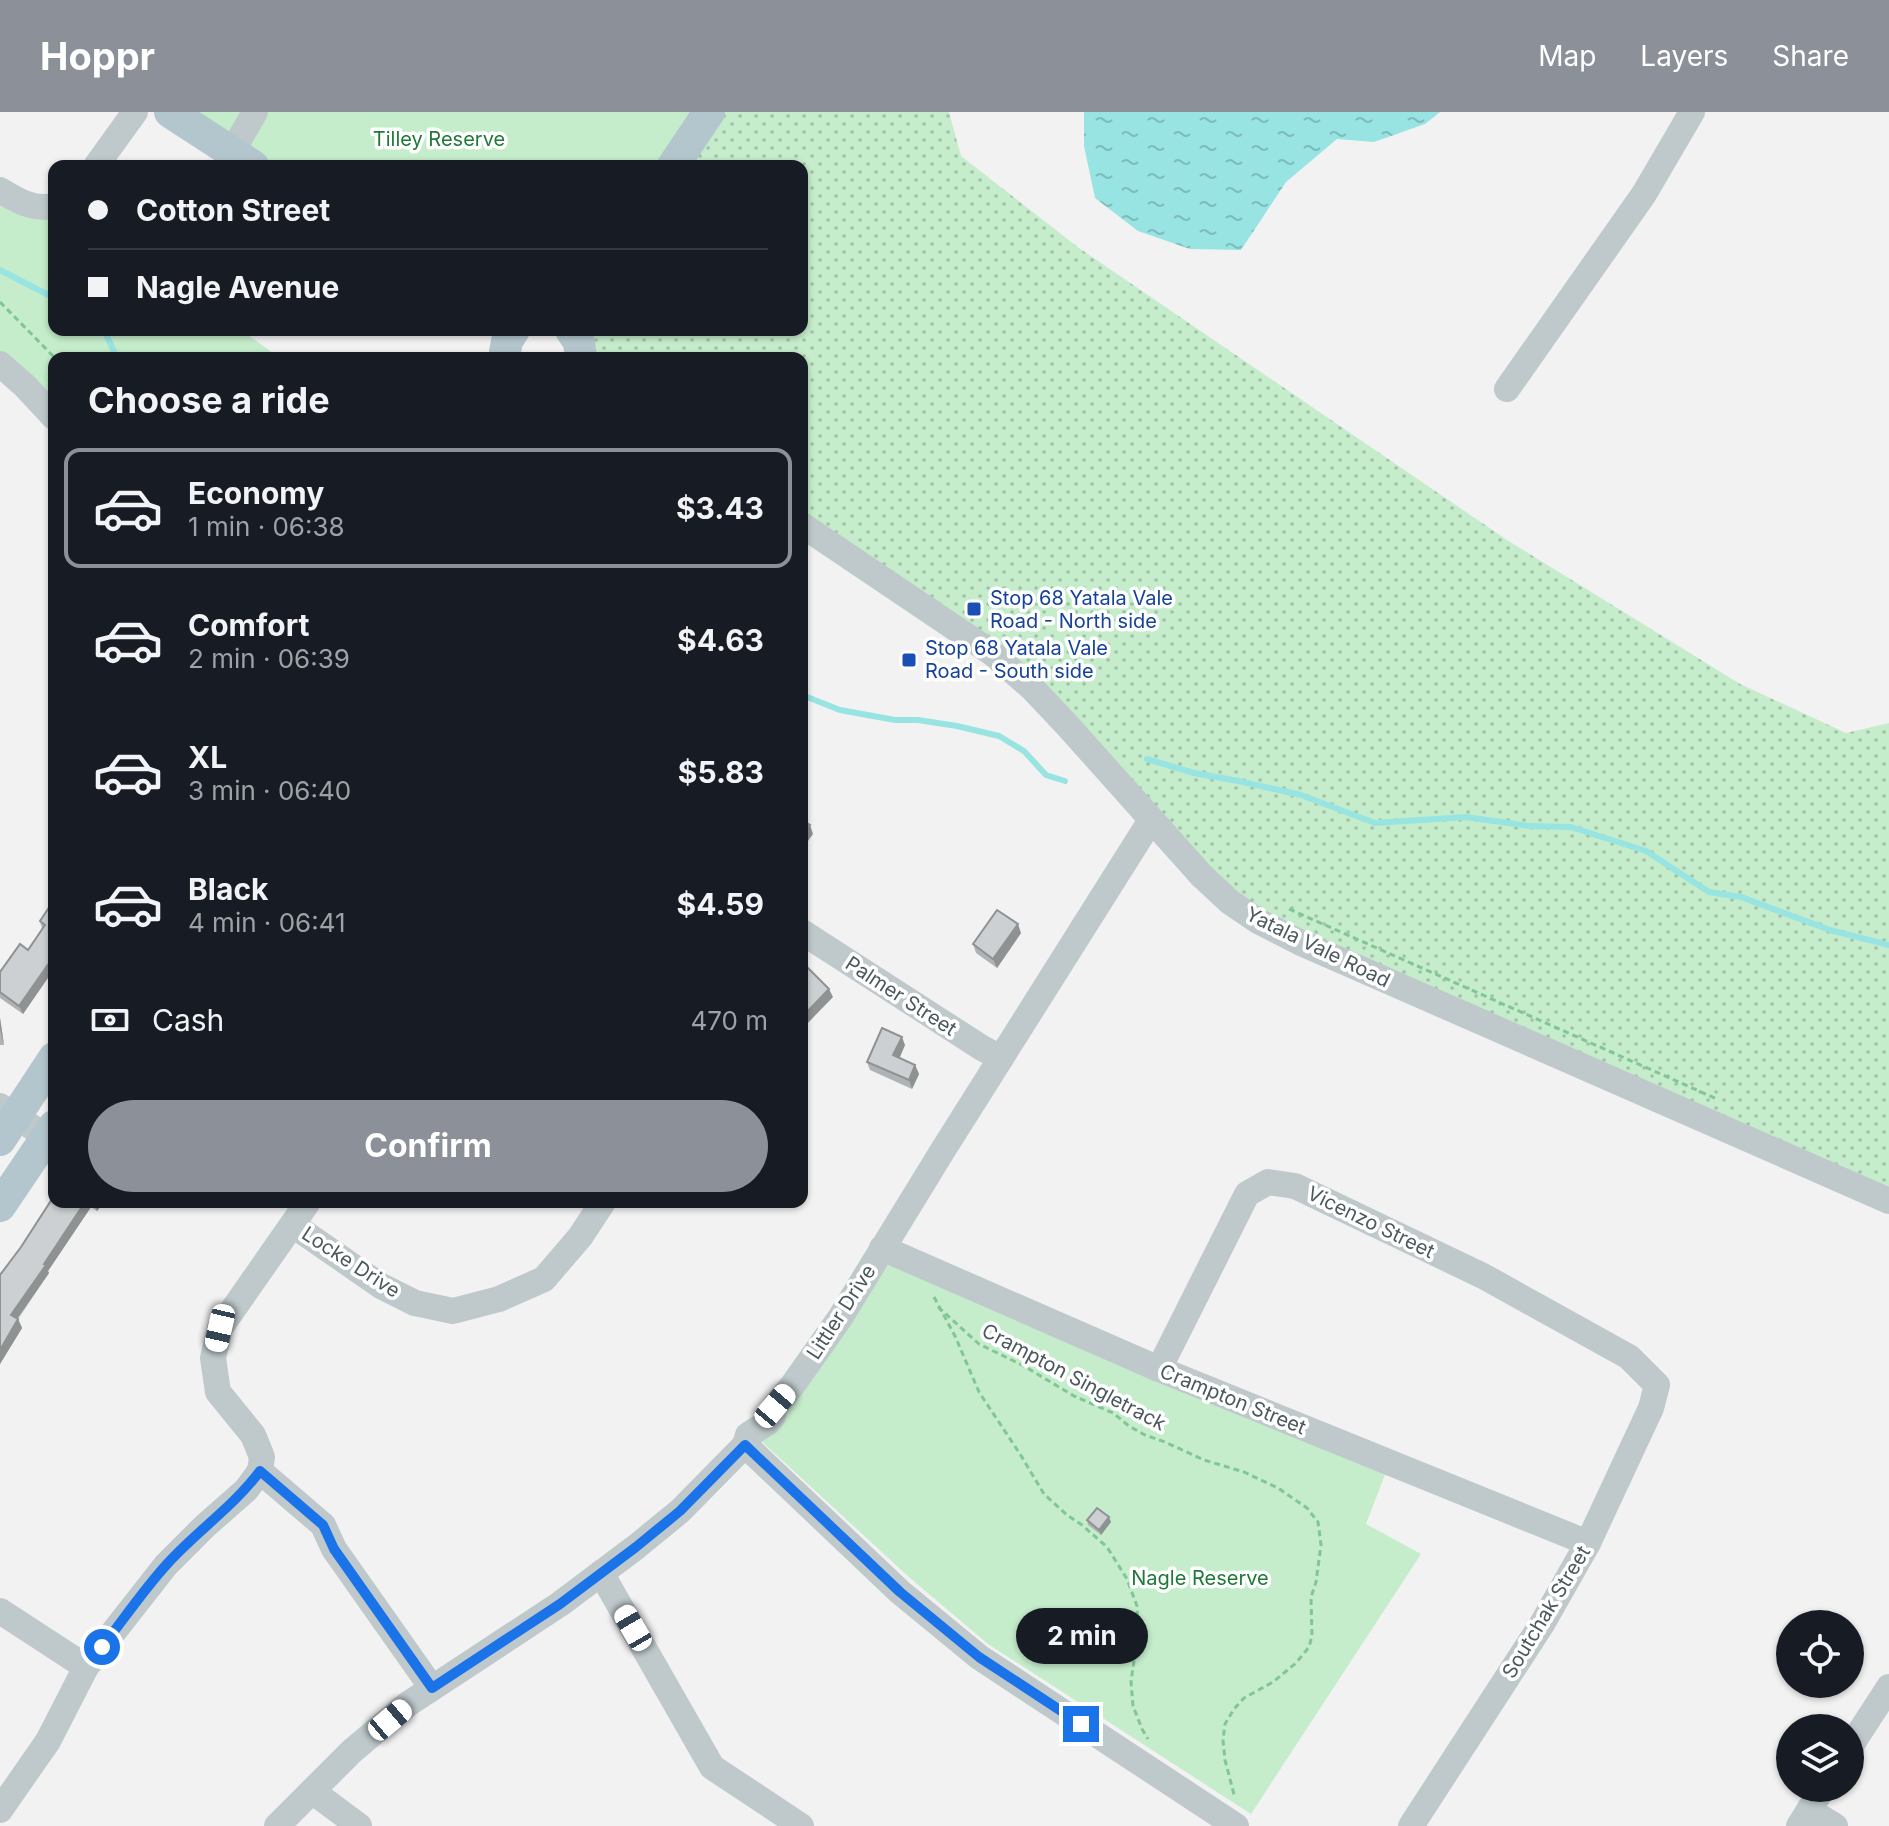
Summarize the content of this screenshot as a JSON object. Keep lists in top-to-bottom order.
{
  "streets": {
    "street": [
      "Yatala Vale Road",
      "Palmer Street",
      "Vicenzo Street",
      "Locke Drive",
      "Littler Drive",
      "Crampton Street",
      "Soutchak Street"
    ],
    "path": ["Crampton Singletrack"]
  },
  "crossings": [
    ["Yatala Vale Road", "Littler Drive"],
    ["Palmer Street", "Littler Drive"],
    ["Vicenzo Street", "Crampton Street"],
    ["Vicenzo Street", "Soutchak Street"],
    ["Littler Drive", "Crampton Street"],
    ["Crampton Street", "Soutchak Street"]
  ],
  "parks": ["Tilley Reserve", "Nagle Reserve"],
  "places": {
    "transit": ["Stop 68 Yatala Vale Road - North side", "Stop 68 Yatala Vale Road - South side"]
  },
  "page": {
    "header": "Hoppr",
    "nav": ["Map", "Layers", "Share"],
    "banner": ["Cotton Street", "Nagle Avenue"],
    "heading": "Choose a ride",
    "list": [
      {
        "name": "Economy",
        "note": "1 min · 06:38",
        "value": "$3.43"
      },
      {
        "name": "Comfort",
        "note": "2 min · 06:39",
        "value": "$4.63"
      },
      {
        "name": "XL",
        "note": "3 min · 06:40",
        "value": "$5.83"
      },
      {
        "name": "Black",
        "note": "4 min · 06:41",
        "value": "$4.59"
      }
    ],
    "pay": ["Cash", "470 m"],
    "buttons": "Confirm",
    "bubble": "2 min"
  }
}
